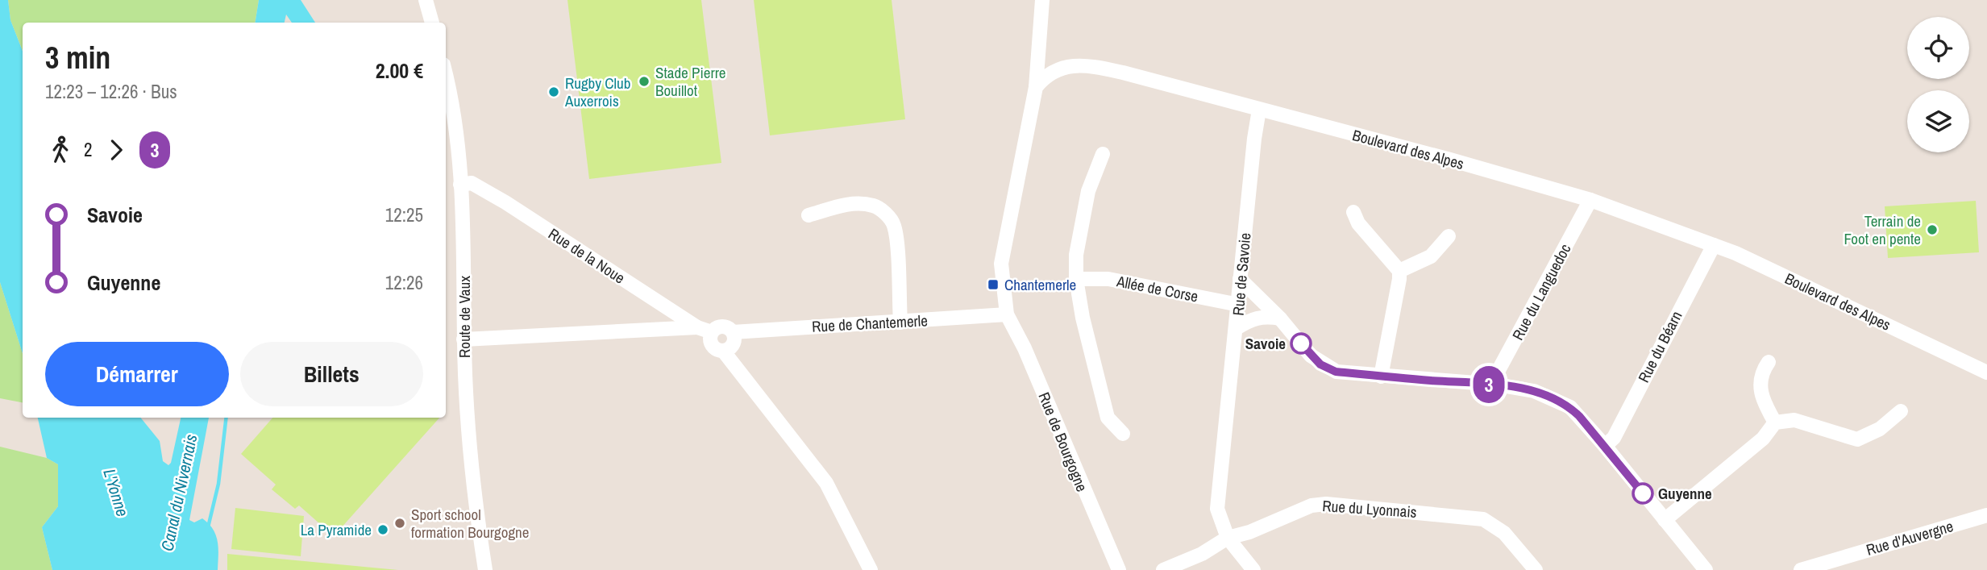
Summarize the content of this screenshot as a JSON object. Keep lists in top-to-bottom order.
{
  "streets": {
    "street": [
      "Boulevard des Alpes",
      "Rue de la Noue",
      "Rue de Savoie",
      "Allée de Corse",
      "Rue du Languedoc",
      "Route de Vaux",
      "Rue de Chantemerle",
      "Rue du Béarn",
      "Rue de Bourgogne",
      "Rue du Lyonnais",
      "Rue d'Auvergne"
    ]
  },
  "crossings": [
    ["Boulevard des Alpes", "Rue de Savoie"],
    ["Boulevard des Alpes", "Rue du Languedoc"],
    ["Boulevard des Alpes", "Rue du Béarn"],
    ["Rue de la Noue", "Route de Vaux"],
    ["Rue de la Noue", "Rue de Chantemerle"],
    ["Rue de Savoie", "Allée de Corse"],
    ["Rue de Savoie", "Rue du Lyonnais"],
    ["Rue de Chantemerle", "Rue de Bourgogne"]
  ],
  "water": ["L'Yonne", "Canal du Nivernais"],
  "places": {
    "other": [
      "Stade Pierre Bouillot",
      "Rugby Club Auxerrois",
      "Terrain de Foot en pente",
      "Savoie",
      "Guyenne",
      "Sport school formation Bourgogne",
      "La Pyramide"
    ],
    "transit": ["Chantemerle"]
  },
  "lines": ["bus line 3"],
  "page": {
    "on_map": "3",
    "heading": ["3 min", "12:23 – 12:26 · Bus", "2.00 €"],
    "legs": ["2", "3"],
    "list": [
      {
        "name": "Savoie",
        "value": "12:25"
      },
      {
        "name": "Guyenne",
        "value": "12:26"
      }
    ],
    "buttons": ["Démarrer", "Billets"]
  }
}
